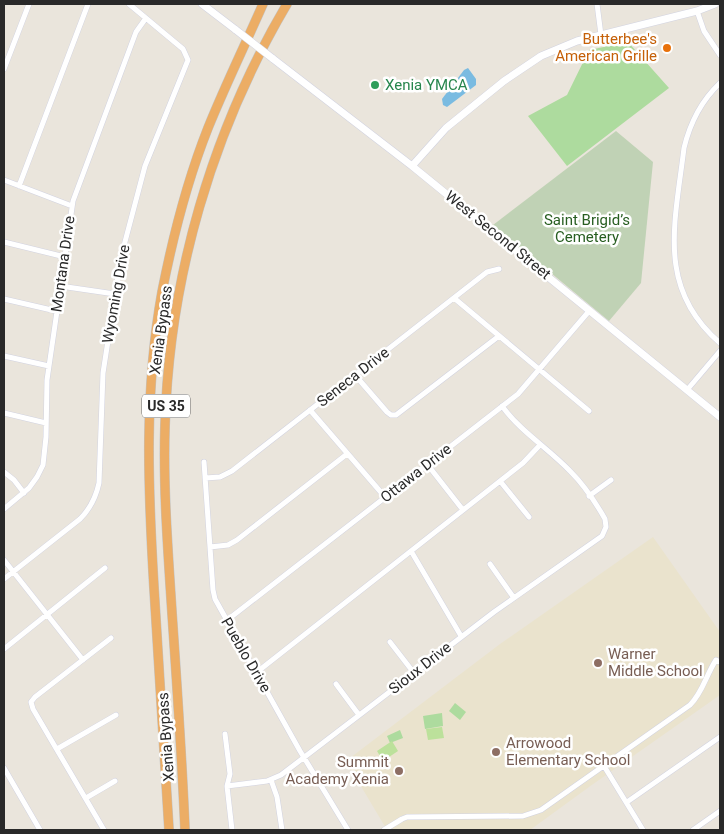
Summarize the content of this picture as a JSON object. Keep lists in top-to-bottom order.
{
  "streets": {
    "highway": ["Xenia Bypass", "US 35"],
    "main road": ["West Second Street"],
    "street": [
      "Montana Drive",
      "Wyoming Drive",
      "Seneca Drive",
      "Ottawa Drive",
      "Pueblo Drive",
      "Sioux Drive"
    ]
  },
  "crossings": [
    ["West Second Street", "Ottawa Drive"],
    ["Montana Drive", "Wyoming Drive"],
    ["Seneca Drive", "Pueblo Drive"],
    ["Ottawa Drive", "Pueblo Drive"],
    ["Pueblo Drive", "Sioux Drive"]
  ],
  "parks": ["Saint Brigid’s Cemetery"],
  "places": [
    "Butterbee's American Grille",
    "Xenia YMCA",
    "Warner Middle School",
    "Arrowood Elementary School",
    "Summit Academy Xenia"
  ]
}
